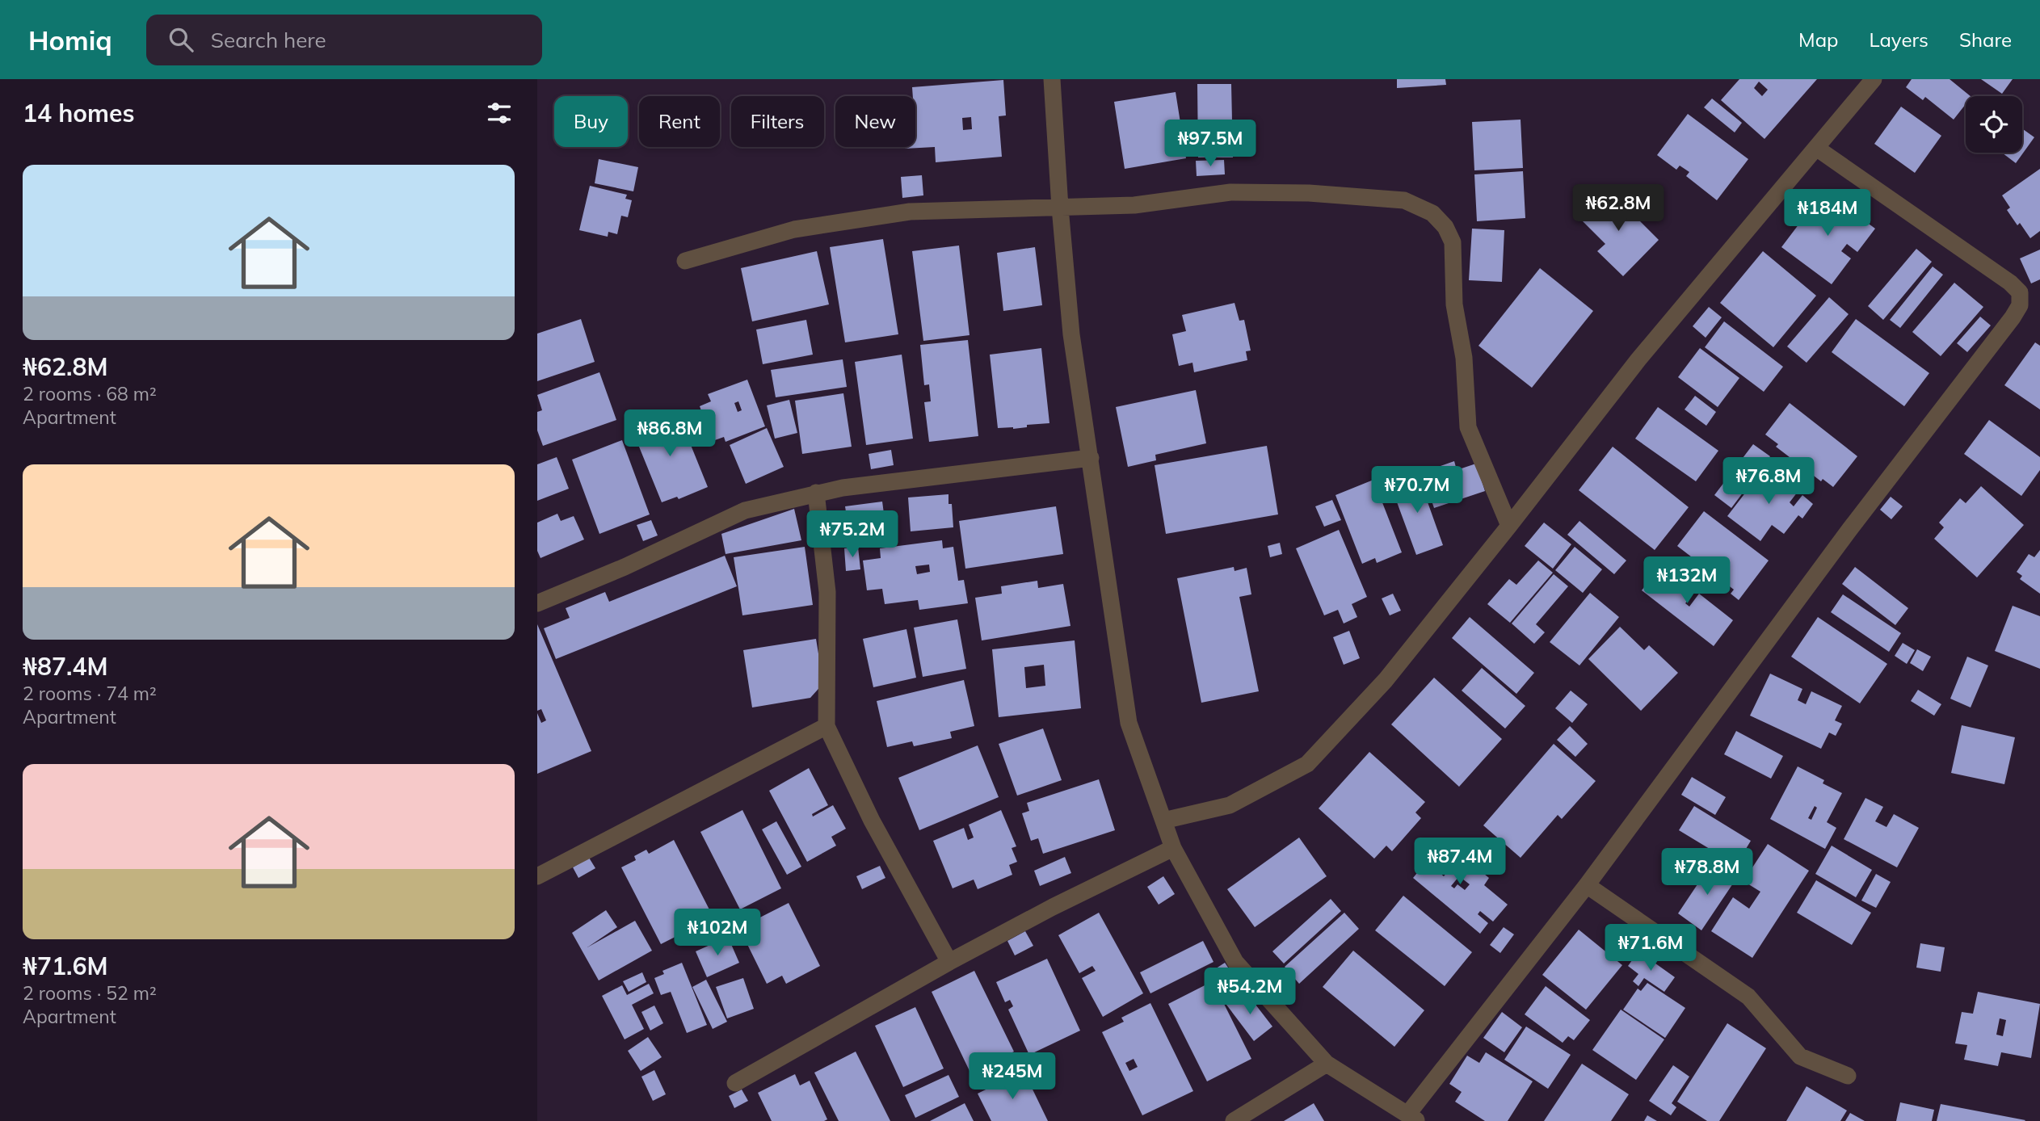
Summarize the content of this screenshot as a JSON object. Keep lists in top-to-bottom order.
{
  "page": {
    "header": "Homiq",
    "search": "Search here",
    "nav": ["Map", "Layers", "Share"],
    "heading": "14 homes",
    "chip": [
      "Buy",
      "Rent",
      "Filters",
      "New"
    ],
    "price": [
      "₦97.5M",
      "₦62.8M",
      "₦184M",
      "₦86.8M",
      "₦76.8M",
      "₦70.7M",
      "₦75.2M",
      "₦132M",
      "₦87.4M",
      "₦78.8M",
      "₦102M",
      "₦71.6M",
      "₦54.2M",
      "₦245M"
    ],
    "list": [
      {
        "name": "₦62.8M",
        "note": "2 rooms · 68 m² · Apartment"
      },
      {
        "name": "₦87.4M",
        "note": "2 rooms · 74 m² · Apartment"
      },
      {
        "name": "₦71.6M",
        "note": "2 rooms · 52 m² · Apartment"
      }
    ]
  }
}
